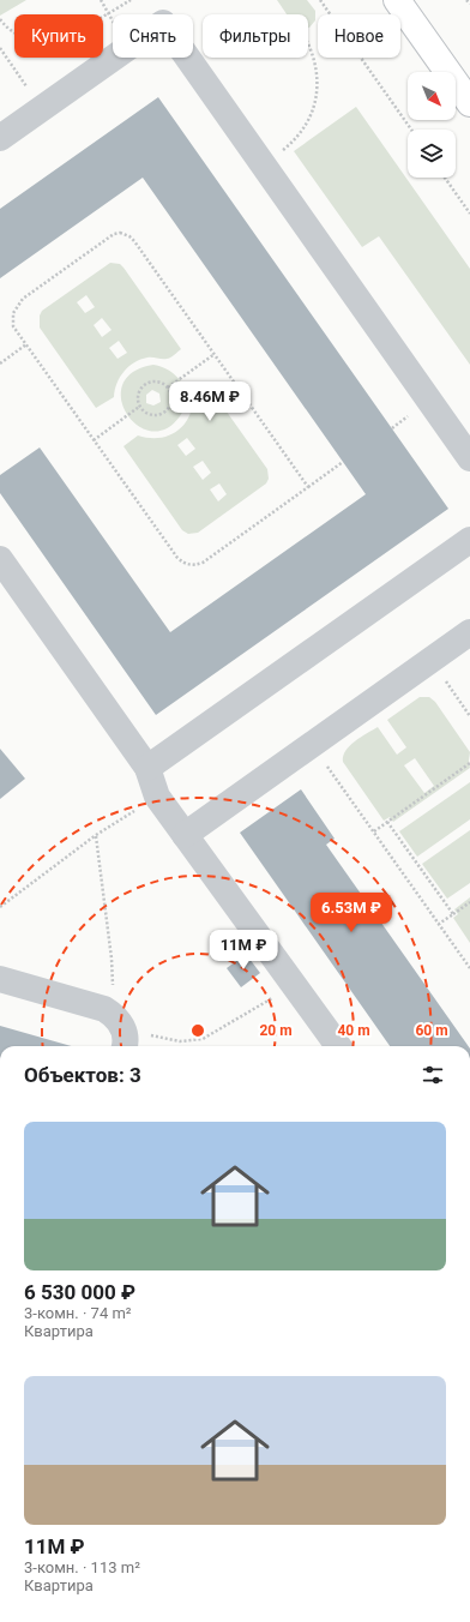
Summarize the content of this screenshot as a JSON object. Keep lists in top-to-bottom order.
{
  "north": "bottom right",
  "page": {
    "chip": [
      "Купить",
      "Снять",
      "Фильтры",
      "Новое"
    ],
    "price": ["8.46M ₽", "6.53M ₽", "11M ₽"],
    "heading": "Объектов: 3",
    "list": [
      {
        "name": "6 530 000 ₽",
        "note": "3-комн. · 74 m² · Квартира"
      },
      {
        "name": "11M ₽",
        "note": "3-комн. · 113 m² · Квартира"
      }
    ]
  },
  "rings": ["20 m", "40 m", "60 m"]
}
